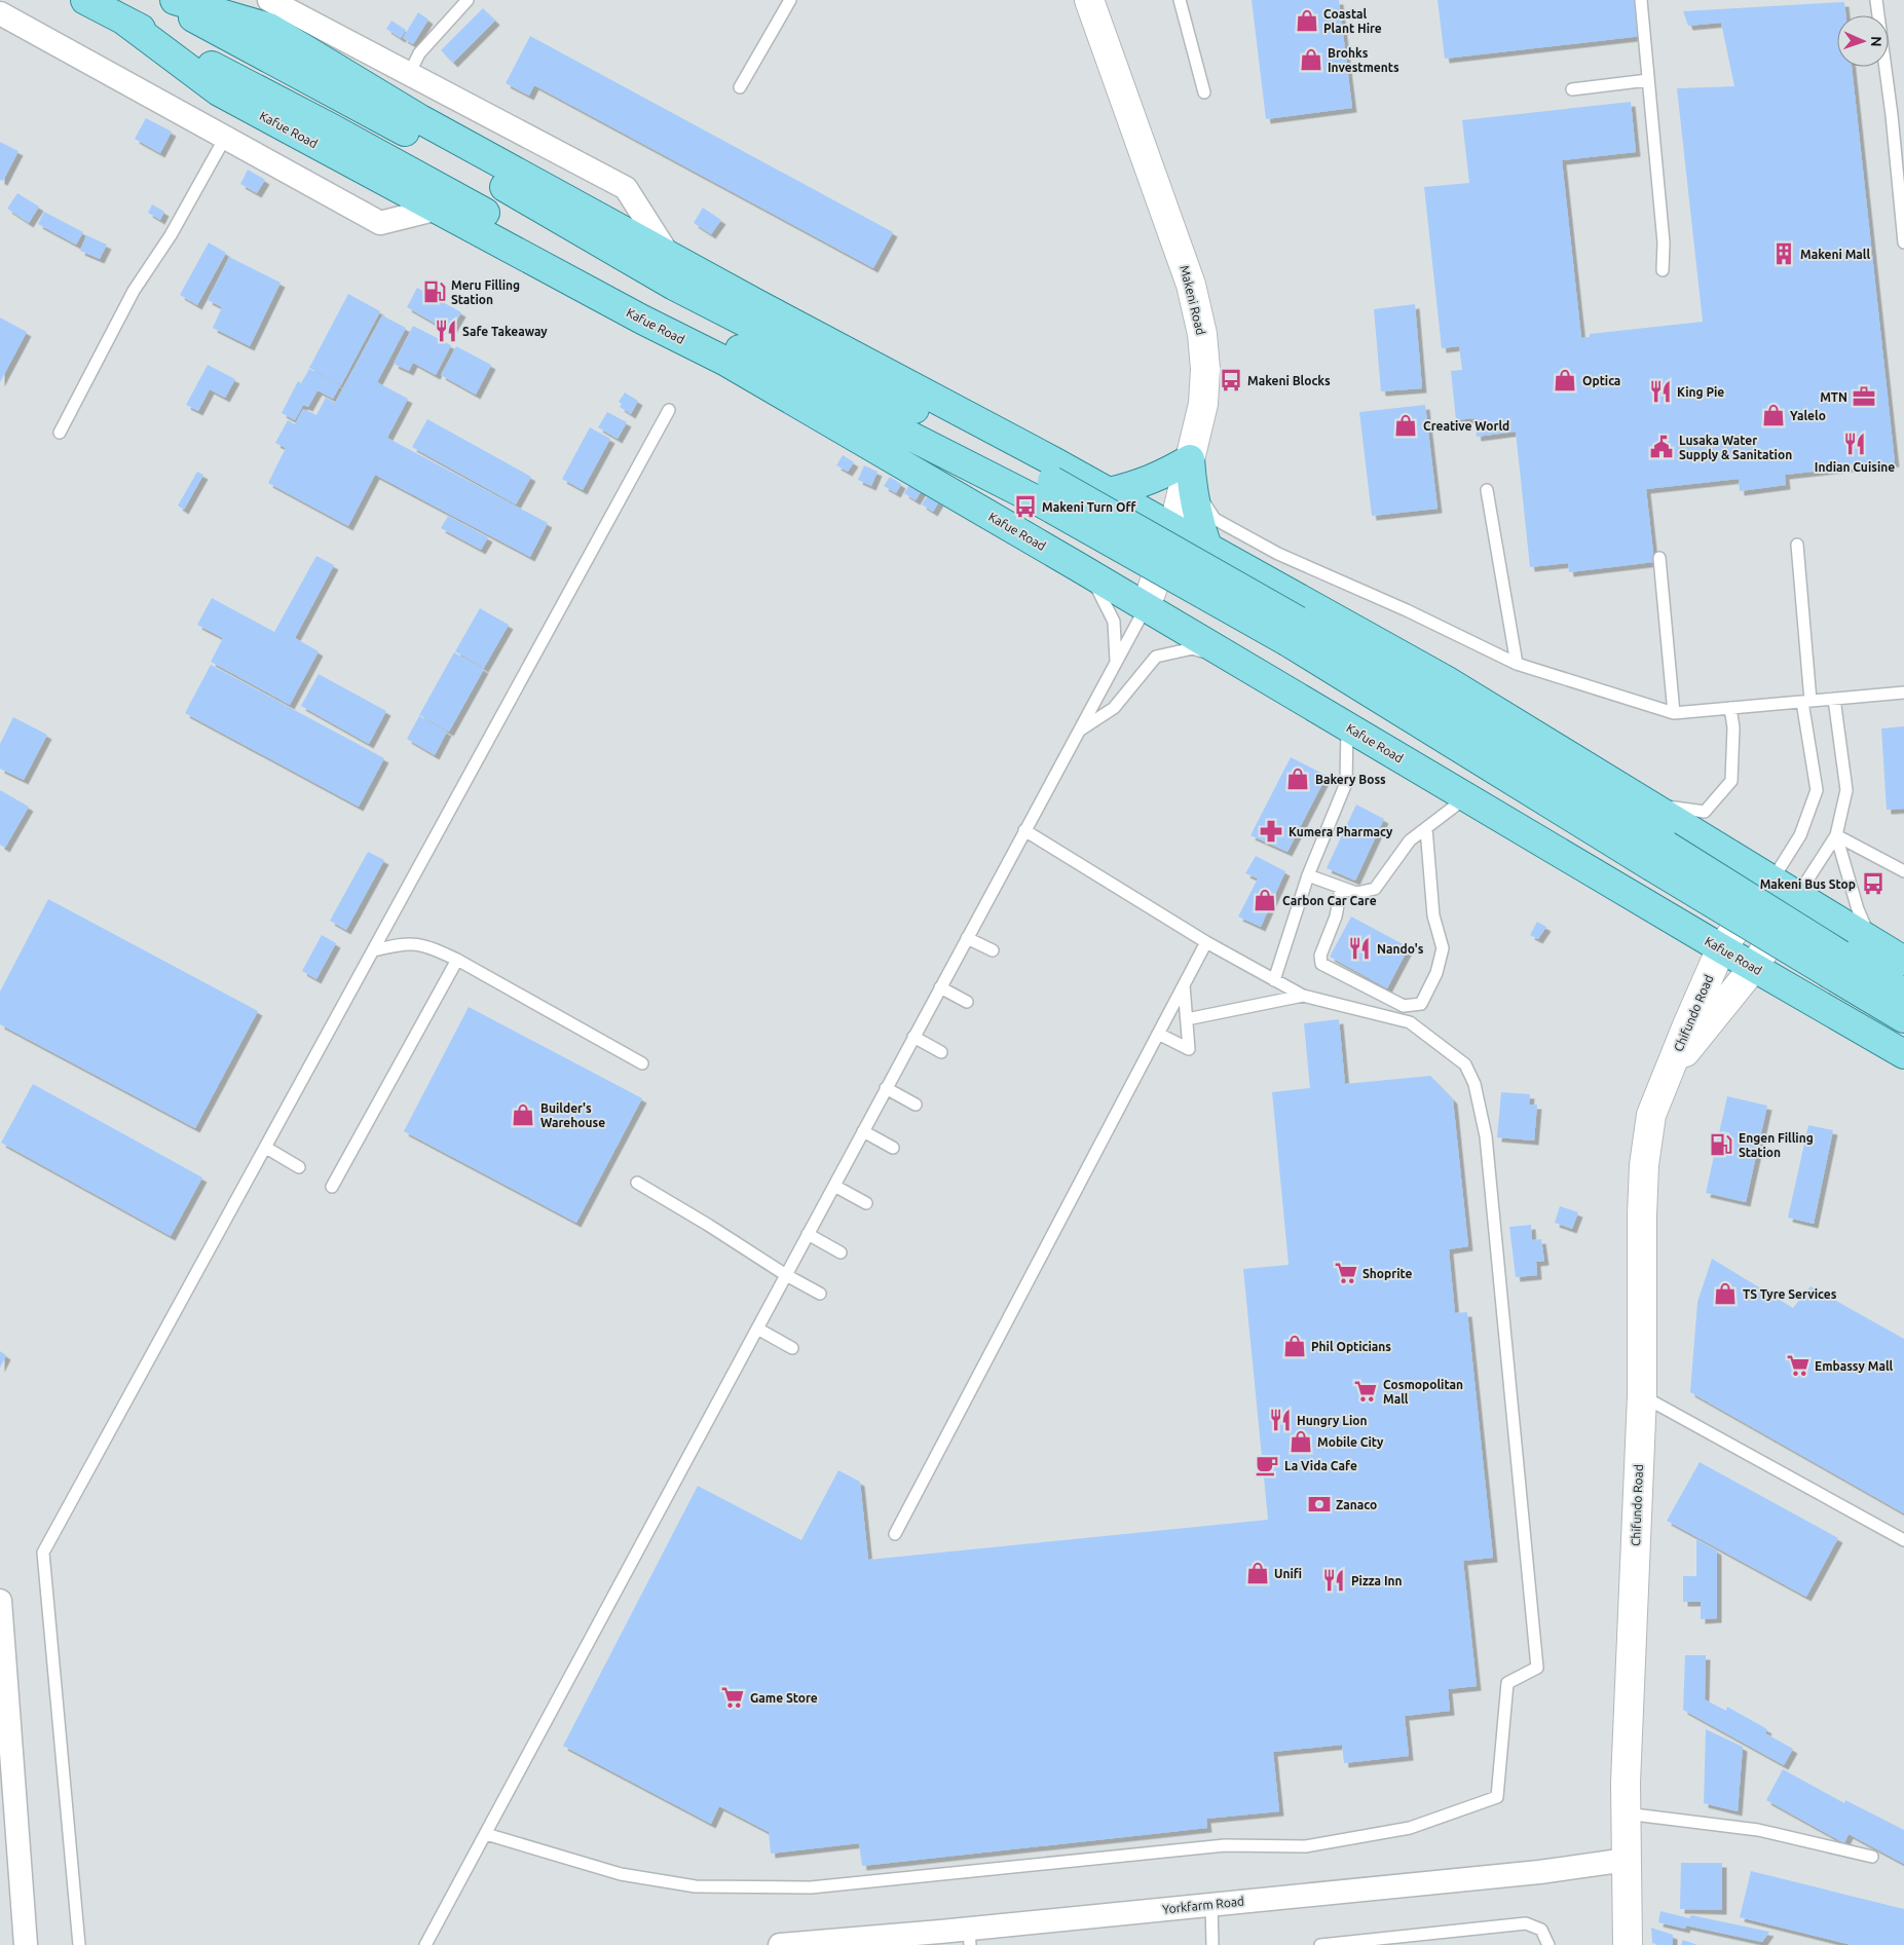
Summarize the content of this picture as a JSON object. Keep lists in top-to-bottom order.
{
  "streets": {
    "main road": ["Kafue Road"],
    "street": ["Makeni Road", "Chifundo Road", "Yorkfarm Road"]
  },
  "crossings": [
    ["Kafue Road", "Makeni Road"],
    ["Kafue Road", "Chifundo Road"],
    ["Chifundo Road", "Yorkfarm Road"]
  ],
  "places": {
    "shop": [
      "Coastal Plant Hire",
      "Brohks Investments",
      "Optica",
      "Yalelo",
      "Creative World",
      "Bakery Boss",
      "Carbon Car Care",
      "Builder's Warehouse",
      "TS Tyre Services",
      "Phil Opticians",
      "Mobile City",
      "Unifi"
    ],
    "building": ["Makeni Mall"],
    "fuel station": ["Meru Filling Station", "Engen Filling Station"],
    "restaurant": [
      "Safe Takeaway",
      "King Pie",
      "Indian Cuisine",
      "Nando's",
      "Hungry Lion",
      "Pizza Inn"
    ],
    "bus stop": ["Makeni Blocks", "Makeni Turn Off", "Makeni Bus Stop"],
    "office": ["MTN"],
    "public building": ["Lusaka Water Supply & Sanitation"],
    "pharmacy": ["Kumera Pharmacy"],
    "supermarket": [
      "Shoprite",
      "Embassy Mall",
      "Cosmopolitan Mall",
      "Game Store"
    ],
    "cafe": ["La Vida Cafe"],
    "bank": ["Zanaco"]
  },
  "north": "right"
}
